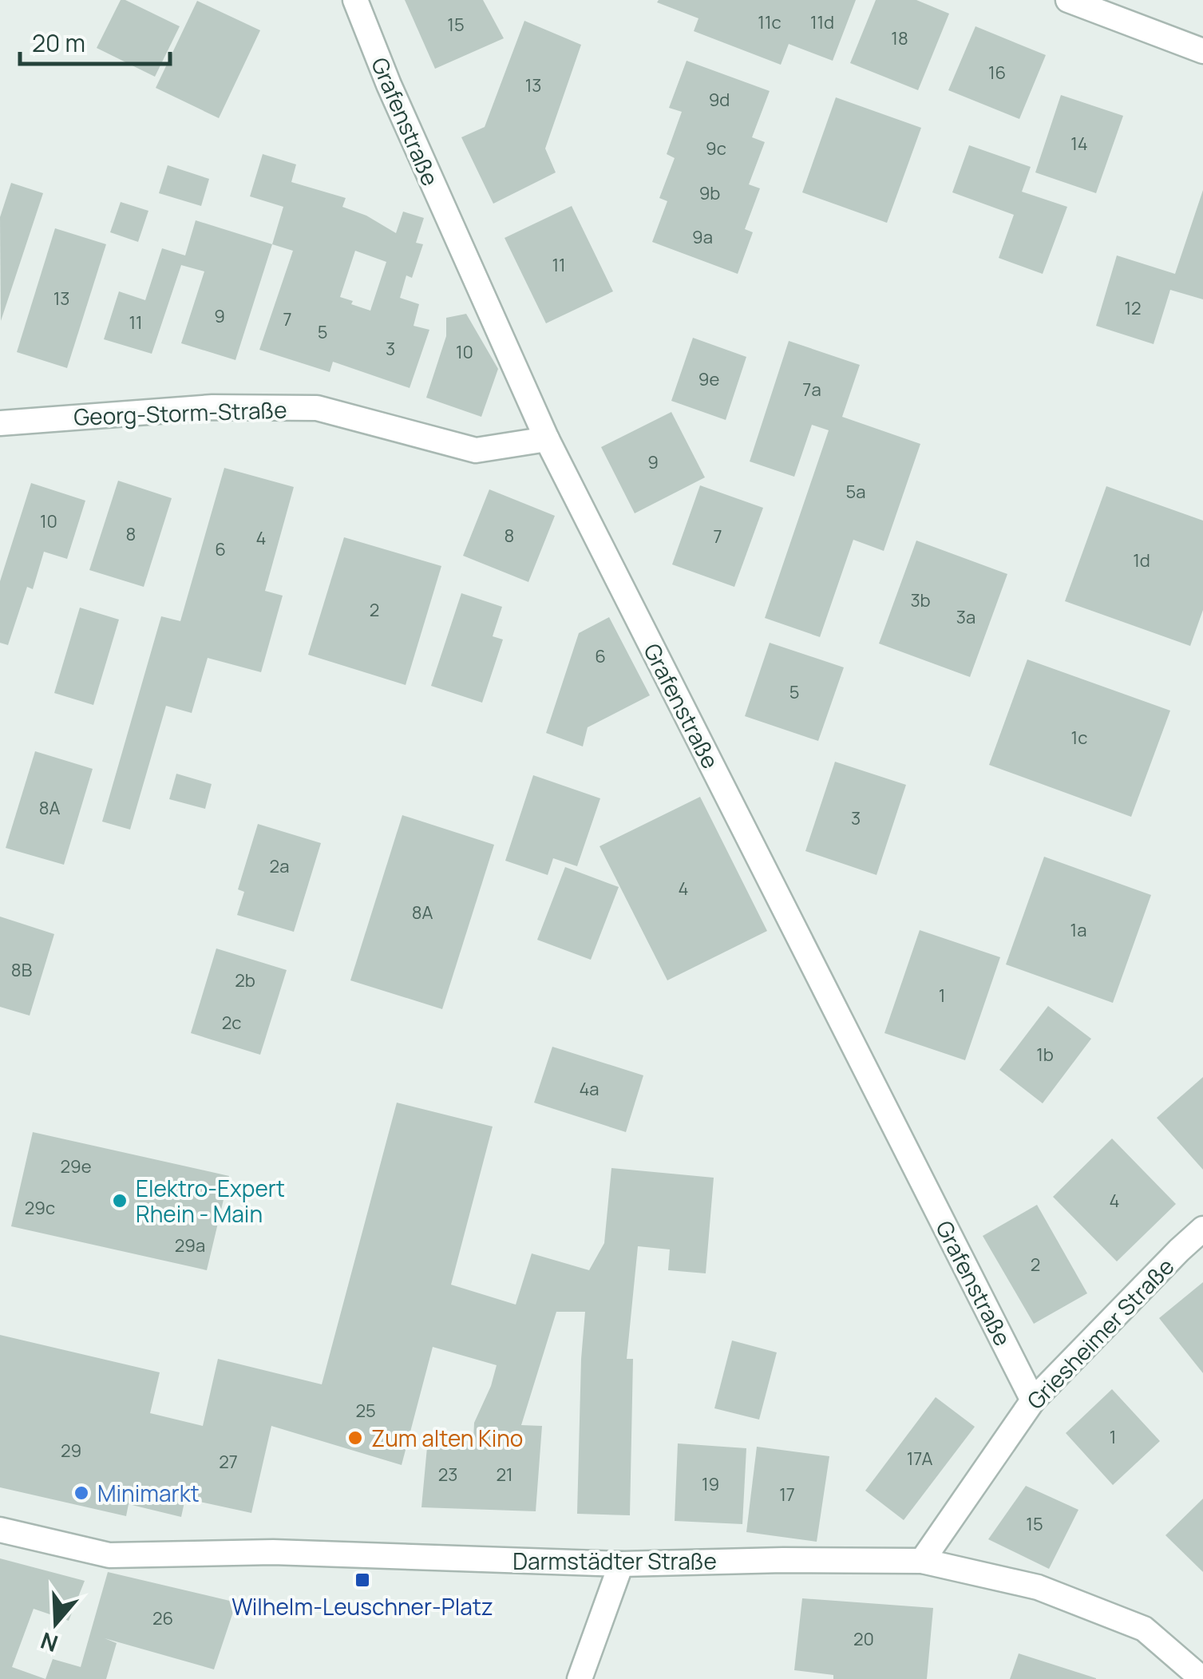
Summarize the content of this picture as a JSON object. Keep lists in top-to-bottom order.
{
  "streets": {
    "street": [
      "Grafenstraße",
      "Georg-Storm-Straße",
      "Griesheimer Straße",
      "Darmstädter Straße"
    ]
  },
  "crossings": [
    ["Grafenstraße", "Georg-Storm-Straße"],
    ["Grafenstraße", "Griesheimer Straße"],
    ["Griesheimer Straße", "Darmstädter Straße"]
  ],
  "places": {
    "other": ["Elektro-Expert Rhein - Main", "Zum alten Kino", "Minimarkt"],
    "transit": ["Wilhelm-Leuschner-Platz"]
  },
  "house_numbers": [
    "11c",
    "11d",
    "15",
    "18",
    "16",
    "13",
    "9d",
    "14",
    "9c",
    "9b",
    "9a",
    "11",
    "13",
    "12",
    "9",
    "7",
    "11",
    "5",
    "3",
    "10",
    "9e",
    "7a",
    "9",
    "5a",
    "10",
    "8",
    "8",
    "7",
    "4",
    "6",
    "1d",
    "3b",
    "2",
    "3a",
    "6",
    "5",
    "1c",
    "8A",
    "3",
    "2a",
    "4",
    "8A",
    "1a",
    "8B",
    "2b",
    "1",
    "2c",
    "1b",
    "4a",
    "29e",
    "4",
    "29c",
    "29a",
    "2",
    "25",
    "1",
    "29",
    "17A",
    "27",
    "23",
    "21",
    "19",
    "17",
    "15",
    "26",
    "20"
  ],
  "scale_bar": "20 m",
  "north": "bottom"
}
